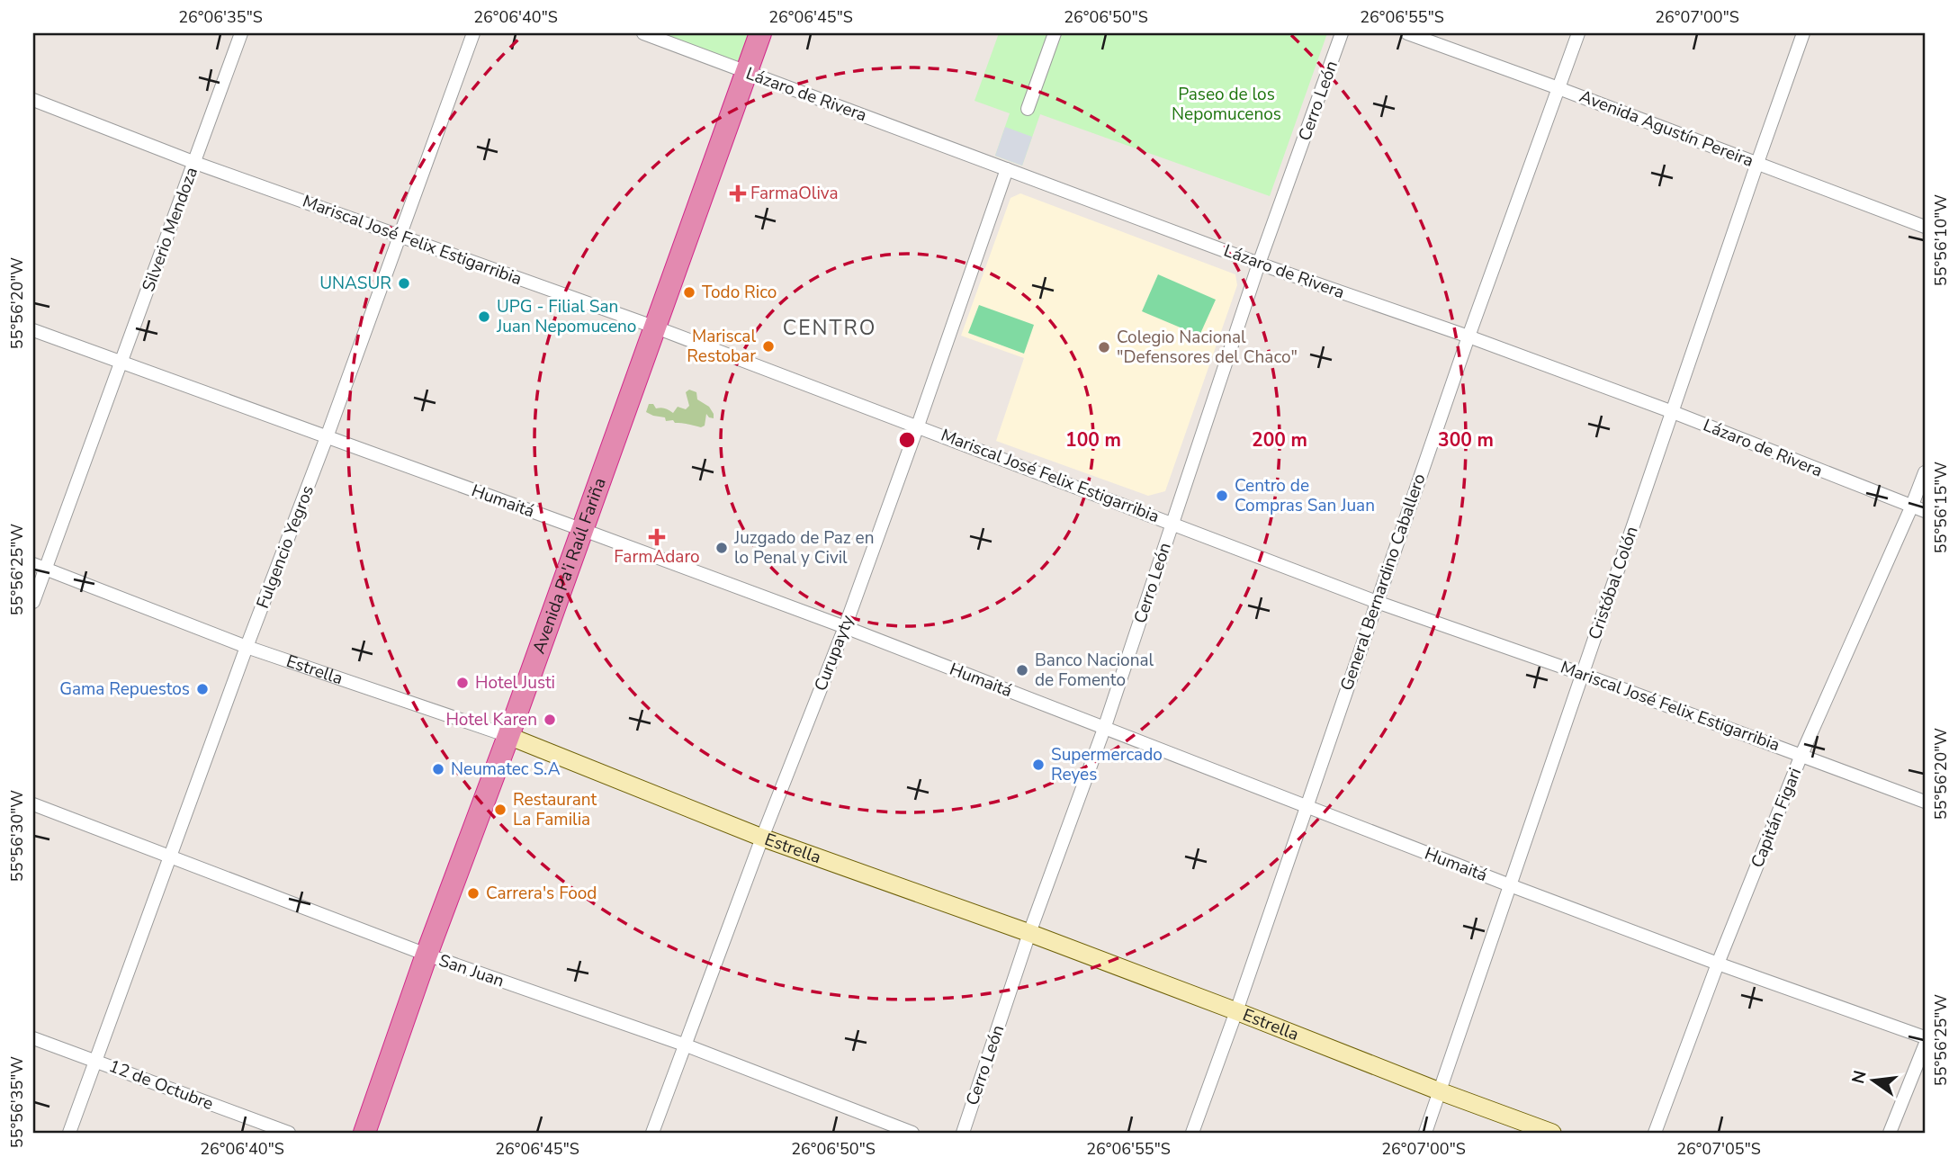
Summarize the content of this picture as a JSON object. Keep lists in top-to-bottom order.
{
  "streets": {
    "highway": ["Avenida Pa'i Raúl Fariña"],
    "main road": ["Estrella"],
    "street": [
      "Lázaro de Rivera",
      "Cerro León",
      "Avenida Agustín Pereira",
      "Silverio Mendoza",
      "Mariscal José Felix Estigarribia",
      "Humaitá",
      "Fulgencio Yegros",
      "General Bernardino Caballero",
      "Cristóbal Colón",
      "Curupayty",
      "Capitán Figari",
      "San Juan",
      "12 de Octubre"
    ]
  },
  "crossings": [
    ["Lázaro de Rivera", "Cerro León"],
    ["Lázaro de Rivera", "Avenida Pa'i Raúl Fariña"],
    ["Lázaro de Rivera", "General Bernardino Caballero"],
    ["Lázaro de Rivera", "Cristóbal Colón"],
    ["Lázaro de Rivera", "Curupayty"],
    ["Lázaro de Rivera", "Capitán Figari"],
    ["Cerro León", "Mariscal José Felix Estigarribia"],
    ["Cerro León", "Humaitá"],
    ["Cerro León", "Estrella"],
    ["Avenida Agustín Pereira", "General Bernardino Caballero"],
    ["Avenida Agustín Pereira", "Cristóbal Colón"],
    ["Silverio Mendoza", "Mariscal José Felix Estigarribia"],
    ["Silverio Mendoza", "Humaitá"],
    ["Silverio Mendoza", "Estrella"],
    ["Mariscal José Felix Estigarribia", "Fulgencio Yegros"],
    ["Mariscal José Felix Estigarribia", "Avenida Pa'i Raúl Fariña"],
    ["Mariscal José Felix Estigarribia", "General Bernardino Caballero"],
    ["Mariscal José Felix Estigarribia", "Cristóbal Colón"],
    ["Mariscal José Felix Estigarribia", "Curupayty"],
    ["Mariscal José Felix Estigarribia", "Capitán Figari"],
    ["Humaitá", "Fulgencio Yegros"],
    ["Humaitá", "Avenida Pa'i Raúl Fariña"],
    ["Humaitá", "General Bernardino Caballero"],
    ["Humaitá", "Cristóbal Colón"],
    ["Humaitá", "Curupayty"],
    ["Humaitá", "Capitán Figari"],
    ["Fulgencio Yegros", "Estrella"],
    ["Fulgencio Yegros", "San Juan"],
    ["Fulgencio Yegros", "12 de Octubre"],
    ["Avenida Pa'i Raúl Fariña", "Estrella"],
    ["Avenida Pa'i Raúl Fariña", "San Juan"],
    ["General Bernardino Caballero", "Estrella"],
    ["Cristóbal Colón", "Estrella"],
    ["Curupayty", "Estrella"],
    ["Curupayty", "San Juan"]
  ],
  "districts": ["CENTRO"],
  "parks": ["Paseo de los Nepomucenos"],
  "places": {
    "health": ["FarmaOliva", "FarmAdaro"],
    "other": [
      "UNASUR",
      "Todo Rico",
      "UPG - Filial San Juan Nepomuceno",
      "Mariscal Restobar",
      "Colegio Nacional \"Defensores del Chaco\"",
      "Centro de Compras San Juan",
      "Juzgado de Paz en lo Penal y Civil",
      "Banco Nacional de Fomento",
      "Hotel Justi",
      "Gama Repuestos",
      "Hotel Karen",
      "Supermercado Reyes",
      "Neumatec S.A",
      "Restaurant La Familia",
      "Carrera's Food"
    ]
  },
  "north": "left",
  "coordinates": [
    "26°06'35\"S",
    "26°06'40\"S",
    "26°06'45\"S",
    "26°06'50\"S",
    "26°06'55\"S",
    "26°07'00\"S",
    "55°56'10\"W",
    "55°56'20\"W",
    "55°56'15\"W",
    "55°56'25\"W",
    "55°56'30\"W",
    "55°56'35\"W",
    "26°07'05\"S"
  ],
  "rings": ["100 m", "200 m", "300 m"]
}
